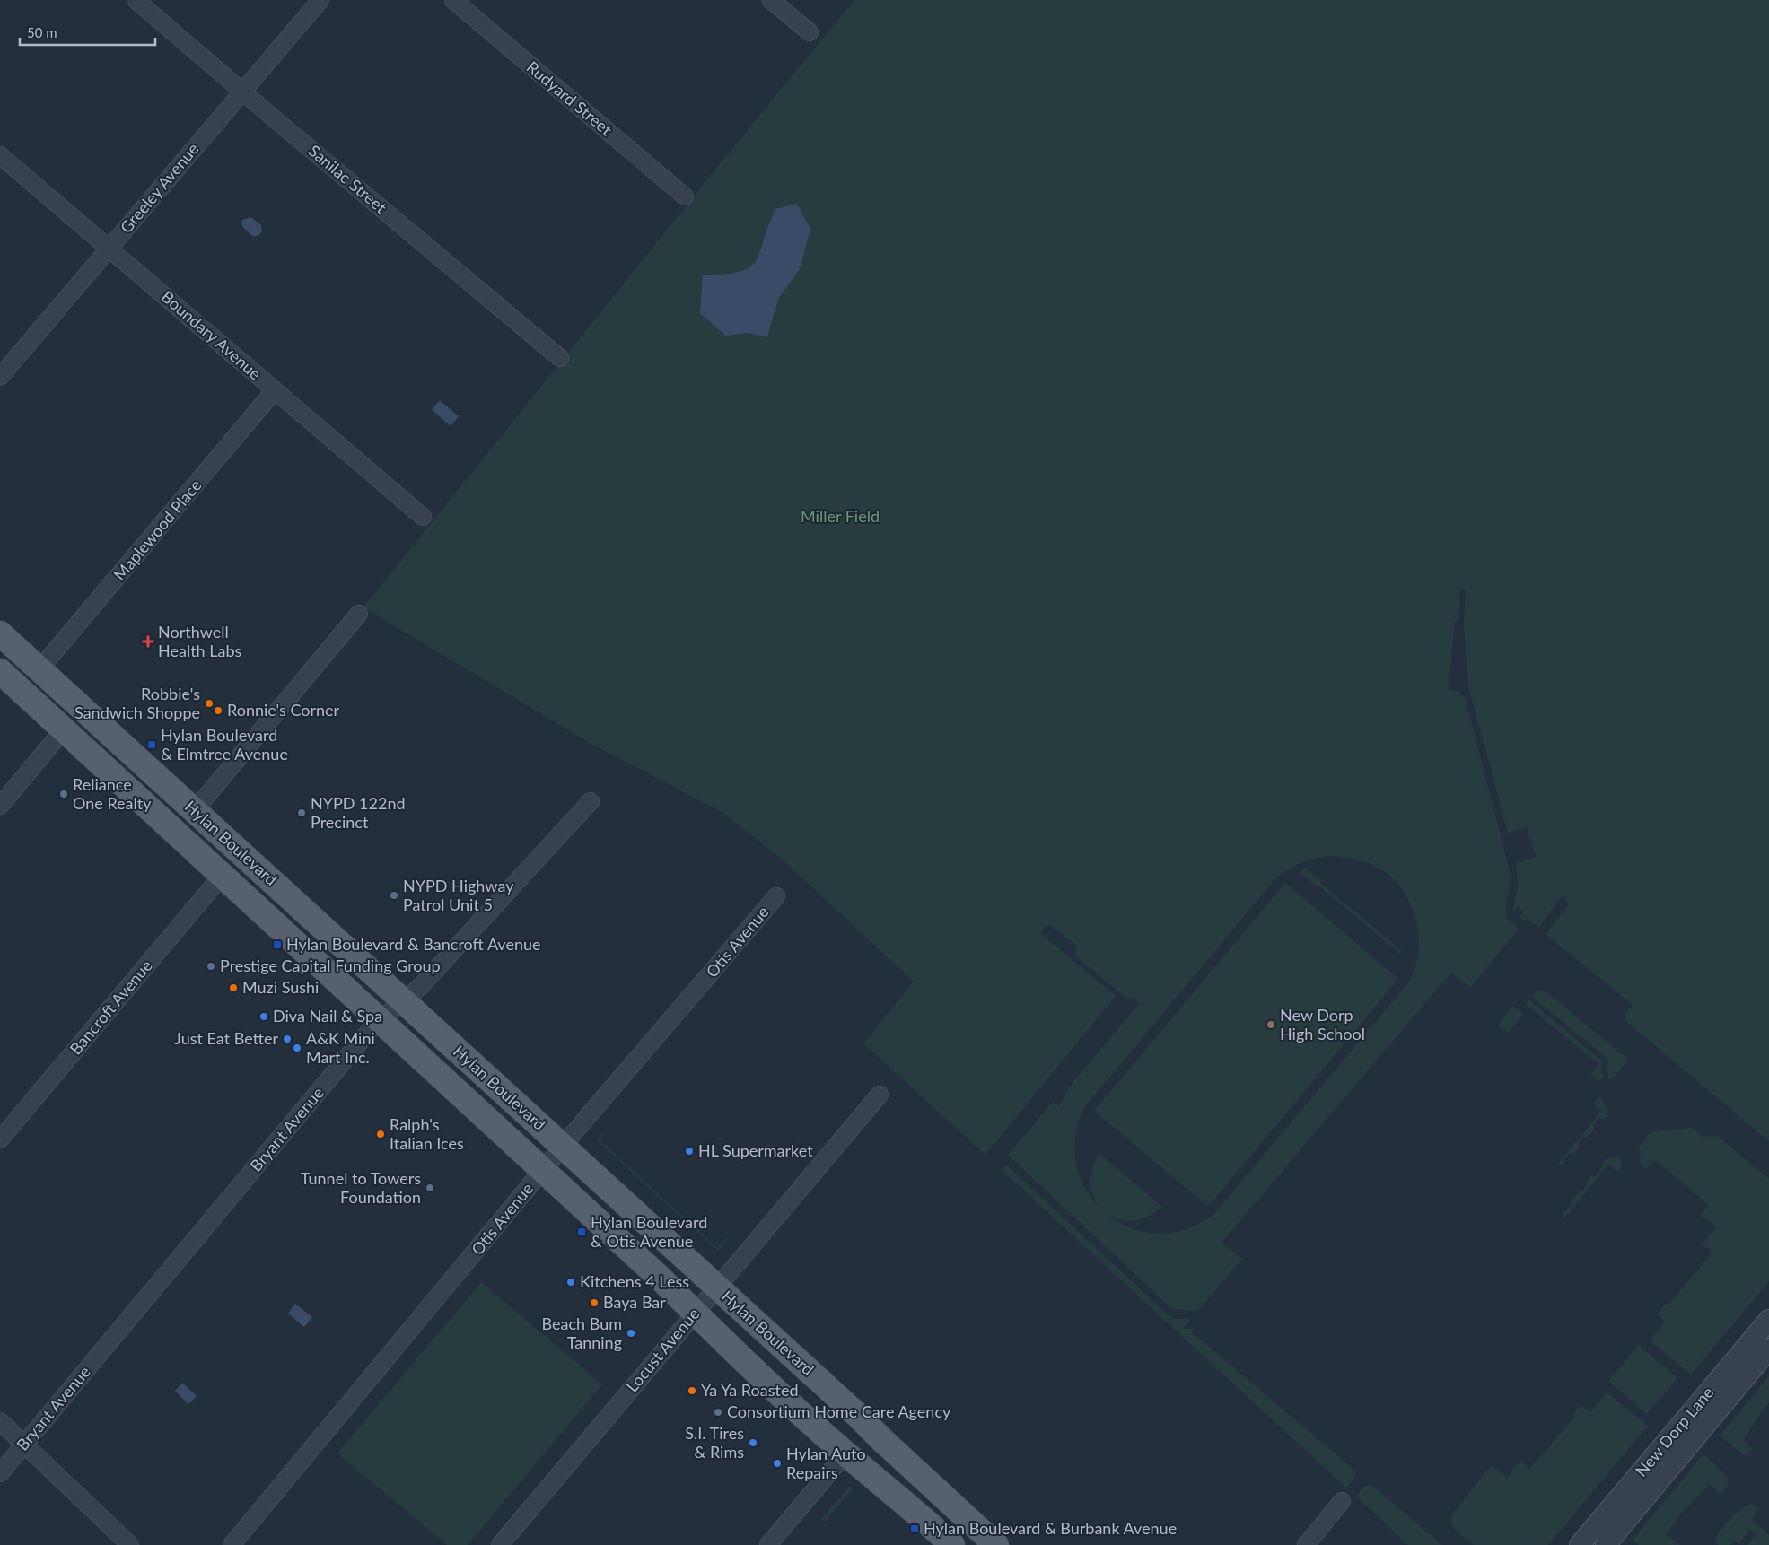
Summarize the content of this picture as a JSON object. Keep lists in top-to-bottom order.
{
  "streets": {
    "main road": ["Hylan Boulevard"],
    "street": [
      "Rudyard Street",
      "Sanilac Street",
      "Greeley Avenue",
      "Boundary Avenue",
      "Maplewood Place",
      "Otis Avenue",
      "Bancroft Avenue",
      "Bryant Avenue",
      "Locust Avenue",
      "New Dorp Lane"
    ]
  },
  "crossings": [
    ["Sanilac Street", "Greeley Avenue"],
    ["Greeley Avenue", "Boundary Avenue"],
    ["Boundary Avenue", "Maplewood Place"],
    ["Maplewood Place", "Hylan Boulevard"],
    ["Hylan Boulevard", "Otis Avenue"],
    ["Hylan Boulevard", "Bancroft Avenue"],
    ["Hylan Boulevard", "Bryant Avenue"],
    ["Hylan Boulevard", "Locust Avenue"]
  ],
  "parks": ["Miller Field"],
  "places": {
    "health": ["Northwell Health Labs"],
    "other": [
      "Robbie's Sandwich Shoppe",
      "Ronnie's Corner",
      "Reliance One Realty",
      "NYPD 122nd Precinct",
      "NYPD Highway Patrol Unit 5",
      "Prestige Capital Funding Group",
      "Muzi Sushi",
      "Diva Nail & Spa",
      "New Dorp High School",
      "Just Eat Better",
      "A&K Mini Mart Inc.",
      "Ralph's Italian Ices",
      "HL Supermarket",
      "Tunnel to Towers Foundation",
      "Kitchens 4 Less",
      "Baya Bar",
      "Beach Bum Tanning",
      "Ya Ya Roasted",
      "Consortium Home Care Agency",
      "S.I. Tires & Rims",
      "Hylan Auto Repairs"
    ],
    "transit": [
      "Hylan Boulevard & Elmtree Avenue",
      "Hylan Boulevard & Bancroft Avenue",
      "Hylan Boulevard & Otis Avenue",
      "Hylan Boulevard & Burbank Avenue"
    ]
  },
  "scale_bar": "50 m"
}
